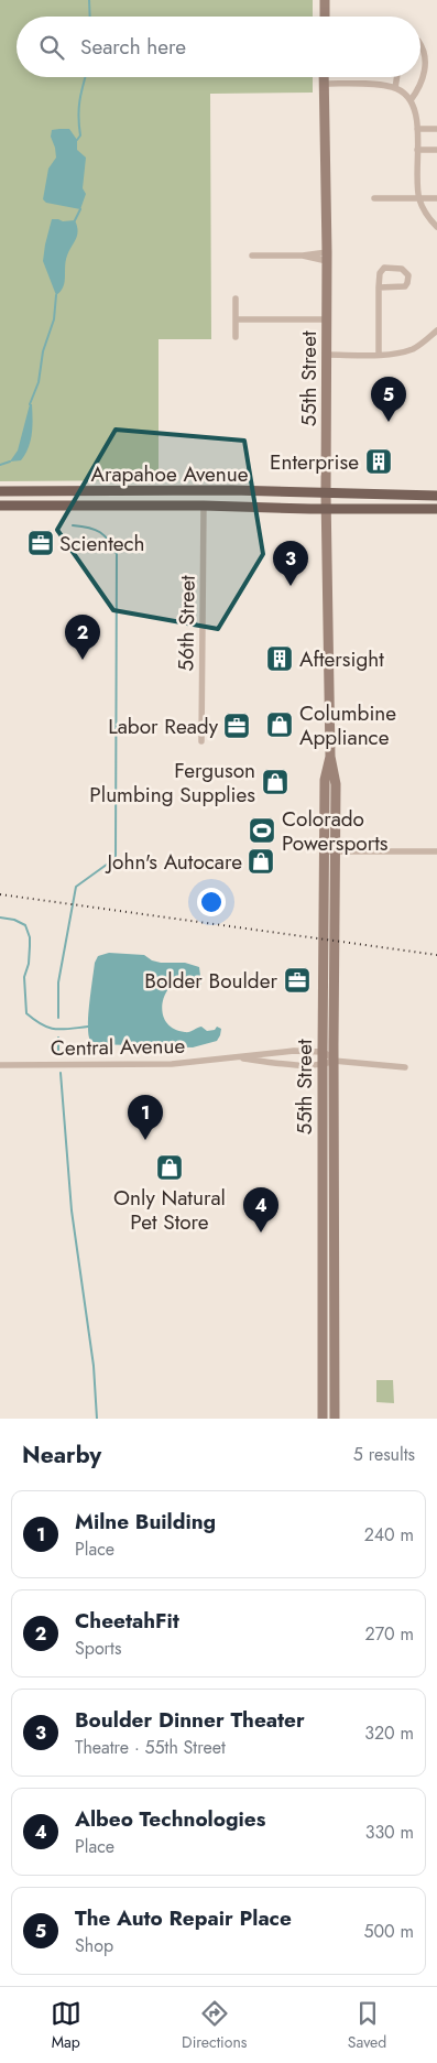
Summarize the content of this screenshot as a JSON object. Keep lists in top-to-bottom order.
{
  "streets": {
    "main road": ["55th Street", "Arapahoe Avenue"],
    "street": ["56th Street", "Central Avenue"]
  },
  "crossings": [
    ["55th Street", "Arapahoe Avenue"],
    ["55th Street", "Central Avenue"],
    ["Arapahoe Avenue", "56th Street"]
  ],
  "places": {
    "building": ["Enterprise", "Aftersight"],
    "office": ["Scientech", "Labor Ready", "Bolder Boulder"],
    "shop": [
      "Columbine Appliance",
      "Ferguson Plumbing Supplies",
      "John's Autocare",
      "Only Natural Pet Store"
    ],
    "sports": ["Colorado Powersports"]
  },
  "page": {
    "search": "Search here",
    "pins": [
      "5",
      "3",
      "2",
      "1",
      "4"
    ],
    "heading": ["Nearby", "5 results"],
    "list": [
      {
        "mark": "1",
        "name": "Milne Building",
        "note": "Place",
        "value": "240 m"
      },
      {
        "mark": "2",
        "name": "CheetahFit",
        "note": "Sports",
        "value": "270 m"
      },
      {
        "mark": "3",
        "name": "Boulder Dinner Theater",
        "note": "Theatre · 55th Street",
        "value": "320 m"
      },
      {
        "mark": "4",
        "name": "Albeo Technologies",
        "note": "Place",
        "value": "330 m"
      },
      {
        "mark": "5",
        "name": "The Auto Repair Place",
        "note": "Shop",
        "value": "500 m"
      }
    ],
    "nav": ["Map", "Directions", "Saved"]
  }
}
